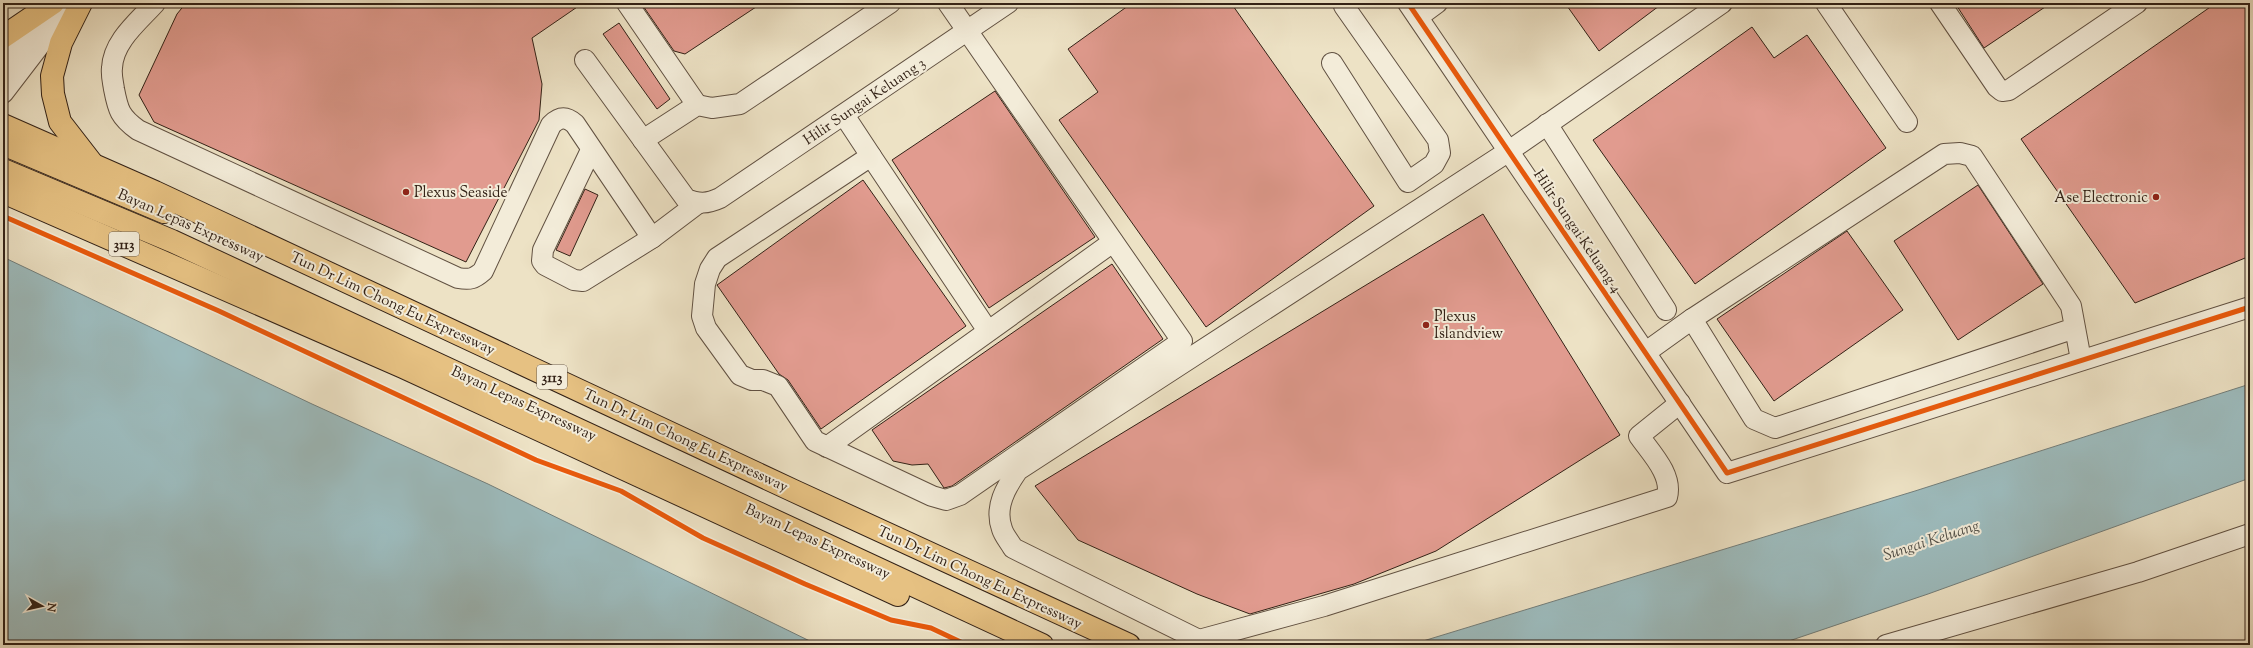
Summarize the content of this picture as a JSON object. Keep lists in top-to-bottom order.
{
  "streets": {
    "highway": ["Bayan Lepas Expressway", "3113", "Tun Dr Lim Chong Eu Expressway"],
    "street": ["Hilir Sungai Keluang 3", "Hilir Sungai Keluang 4"]
  },
  "crossings": [
    ["Bayan Lepas Expressway", "Tun Dr Lim Chong Eu Expressway"]
  ],
  "water": ["Sungai Keluang"],
  "places": ["Plexus Seaside", "Ase Electronic", "Plexus Islandview"],
  "north": "right"
}
